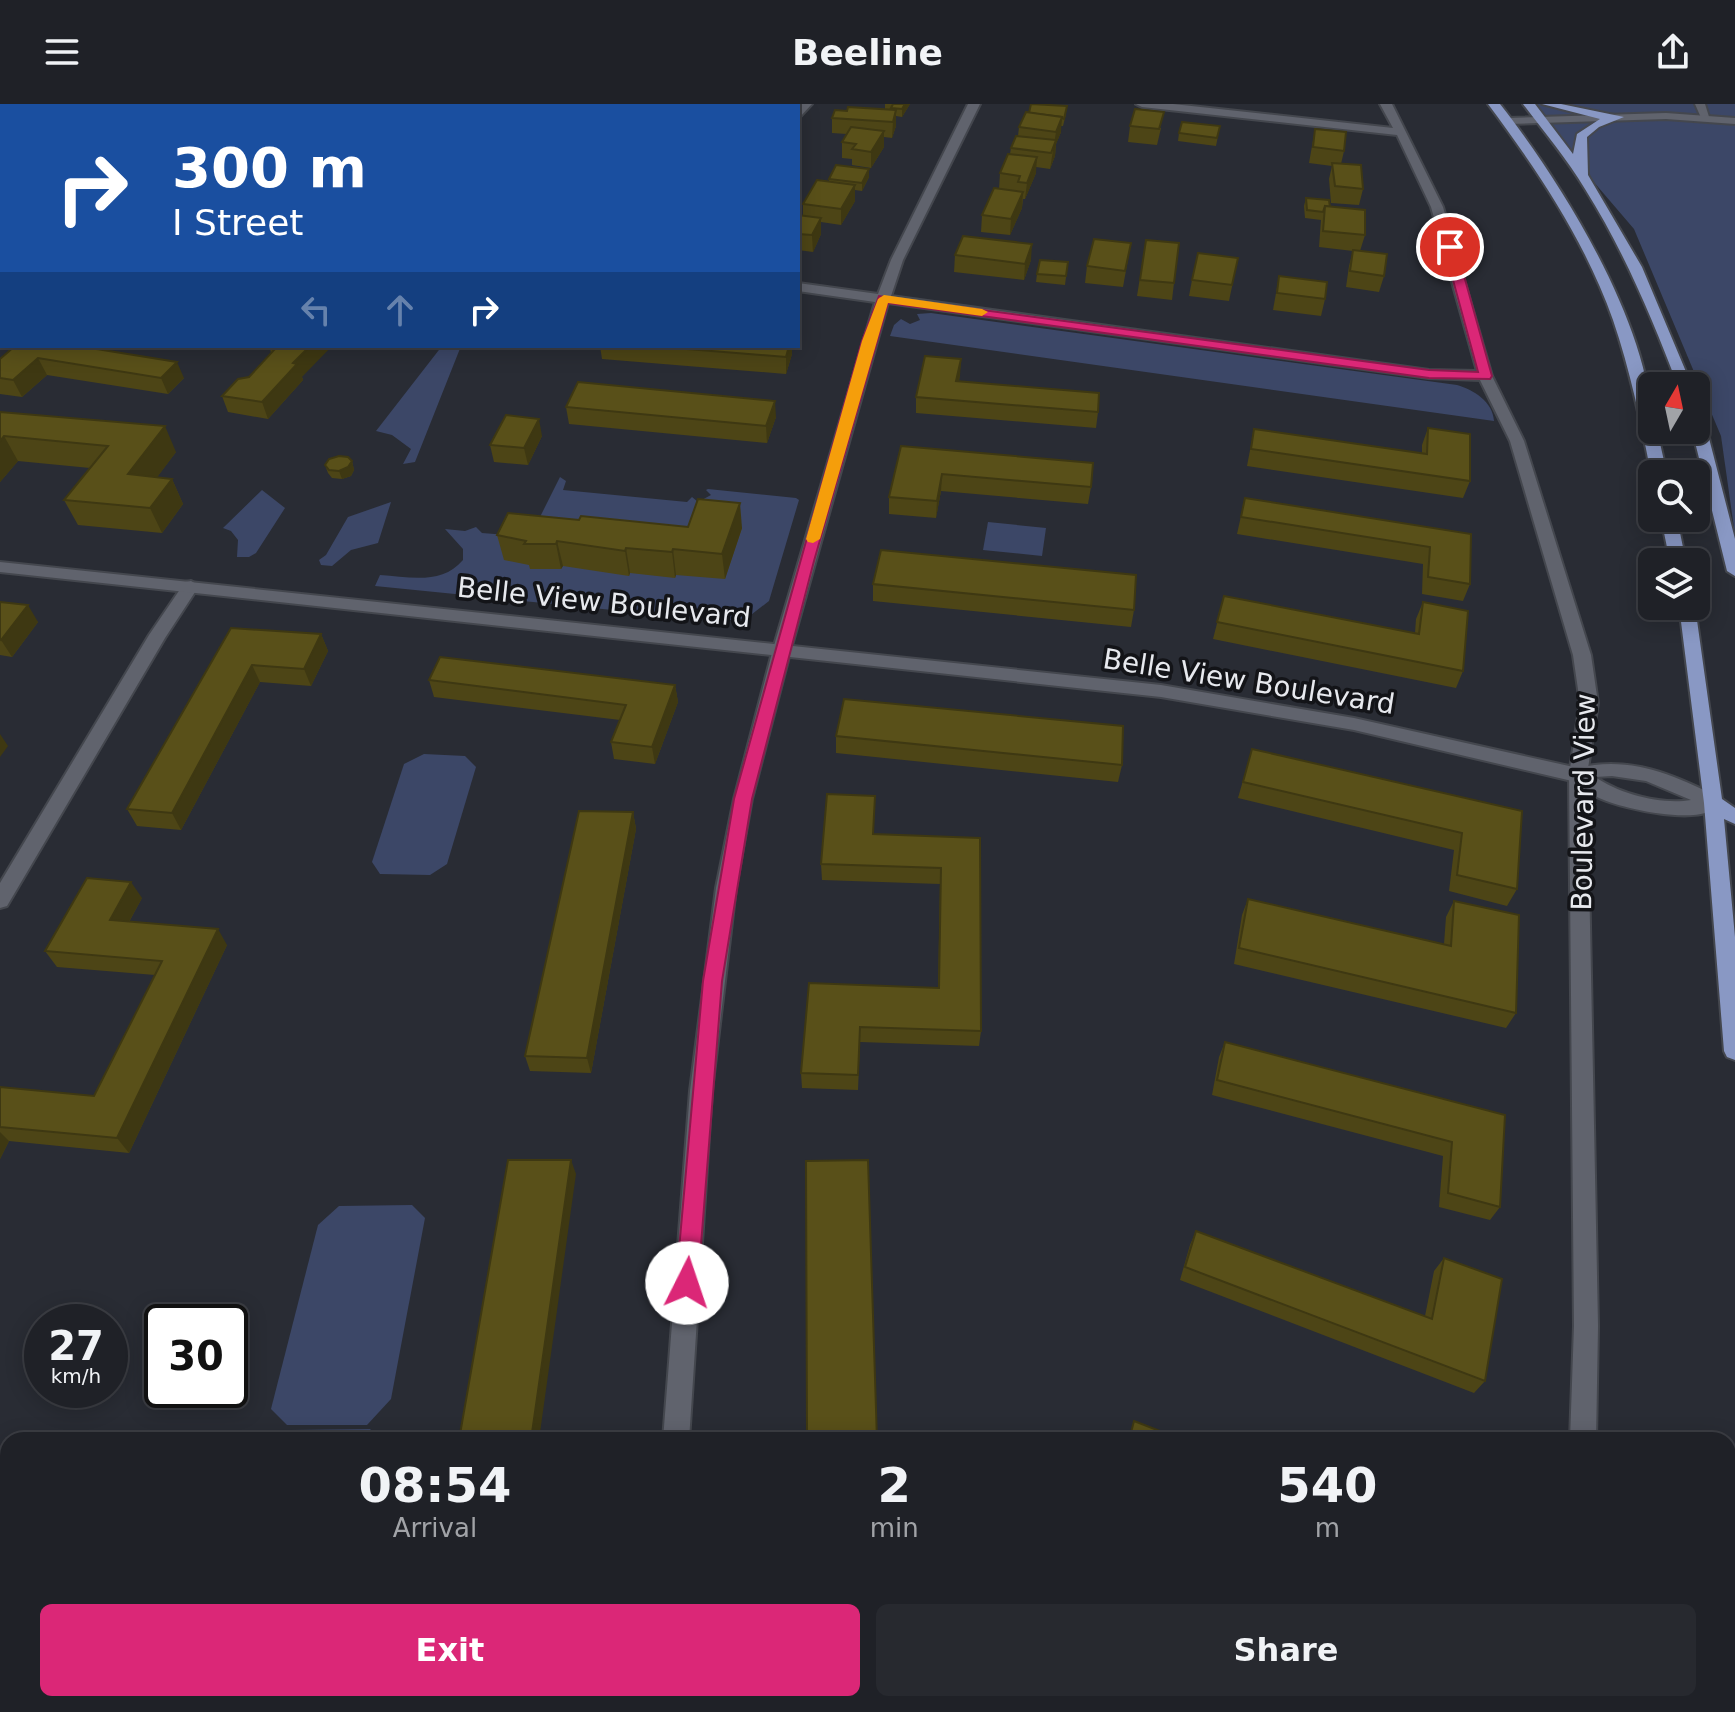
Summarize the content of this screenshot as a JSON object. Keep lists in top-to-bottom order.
{
  "streets": {
    "street": ["Belle View Boulevard", "Boulevard View"]
  },
  "crossings": [
    ["Belle View Boulevard", "Boulevard View"]
  ],
  "north": "top",
  "page": {
    "header": "Beeline",
    "turn": ["300 m", "I Street"],
    "speed": "27 km/h",
    "limit": "30",
    "eta": [
      "08:54",
      "Arrival",
      "2",
      "min",
      "540",
      "m"
    ],
    "buttons": ["Exit", "Share"]
  }
}
